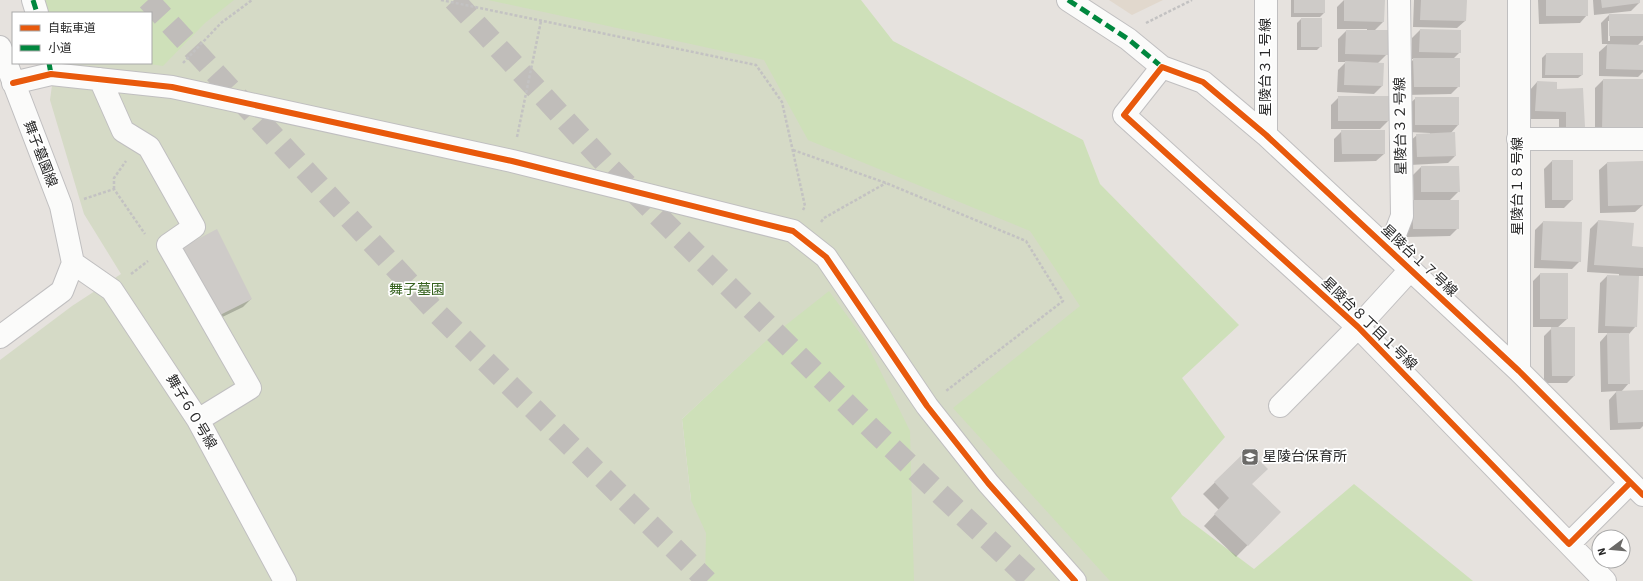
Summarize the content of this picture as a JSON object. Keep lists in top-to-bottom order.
{
  "streets": {
    "street": [
      "星陵台３１号線",
      "星陵台３２号線",
      "舞子墓園線",
      "星陵台１８号線",
      "星陵台１７号線",
      "星陵台８丁目１号線",
      "舞子６０号線"
    ]
  },
  "crossings": [
    ["星陵台３１号線", "星陵台１７号線"],
    ["星陵台３２号線", "星陵台１７号線"],
    ["舞子墓園線", "舞子６０号線"],
    ["星陵台１８号線", "星陵台１７号線"],
    ["星陵台１７号線", "星陵台８丁目１号線"]
  ],
  "parks": ["舞子墓園"],
  "places": {
    "school or university": ["星陵台保育所"]
  },
  "legend": ["自転車道", "小道"],
  "north": "left"
}
